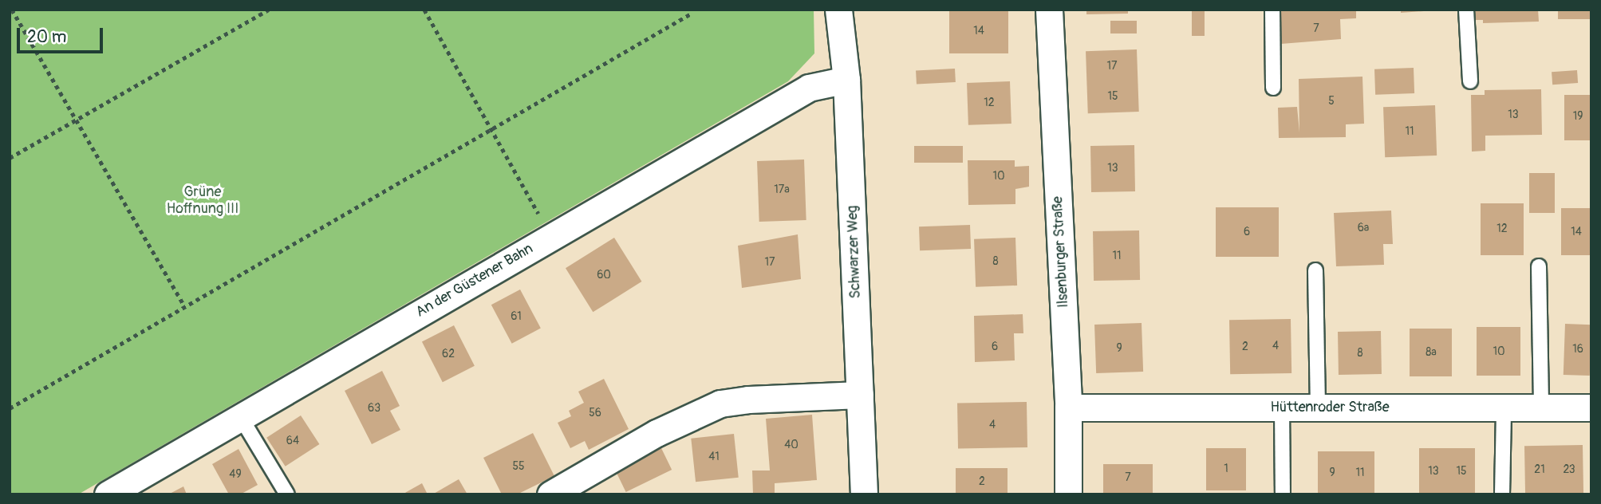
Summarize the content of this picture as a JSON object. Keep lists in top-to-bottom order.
{
  "streets": {
    "street": [
      "Schwarzer Weg",
      "Ilsenburger Straße",
      "An der Güstener Bahn",
      "Hüttenroder Straße"
    ]
  },
  "crossings": [
    ["Schwarzer Weg", "An der Güstener Bahn"],
    ["Ilsenburger Straße", "Hüttenroder Straße"]
  ],
  "parks": ["Grüne Hoffnung III"],
  "house_numbers": [
    "7",
    "14",
    "17",
    "15",
    "5",
    "12",
    "13",
    "19",
    "11",
    "13",
    "10",
    "17a",
    "6a",
    "12",
    "6",
    "14",
    "11",
    "8",
    "17",
    "60",
    "61",
    "4",
    "6",
    "2",
    "9",
    "16",
    "10",
    "8a",
    "8",
    "62",
    "63",
    "56",
    "4",
    "64",
    "40",
    "41",
    "55",
    "1",
    "21",
    "23",
    "13",
    "15",
    "9",
    "11",
    "49",
    "7",
    "2"
  ],
  "scale_bar": "20 m"
}
